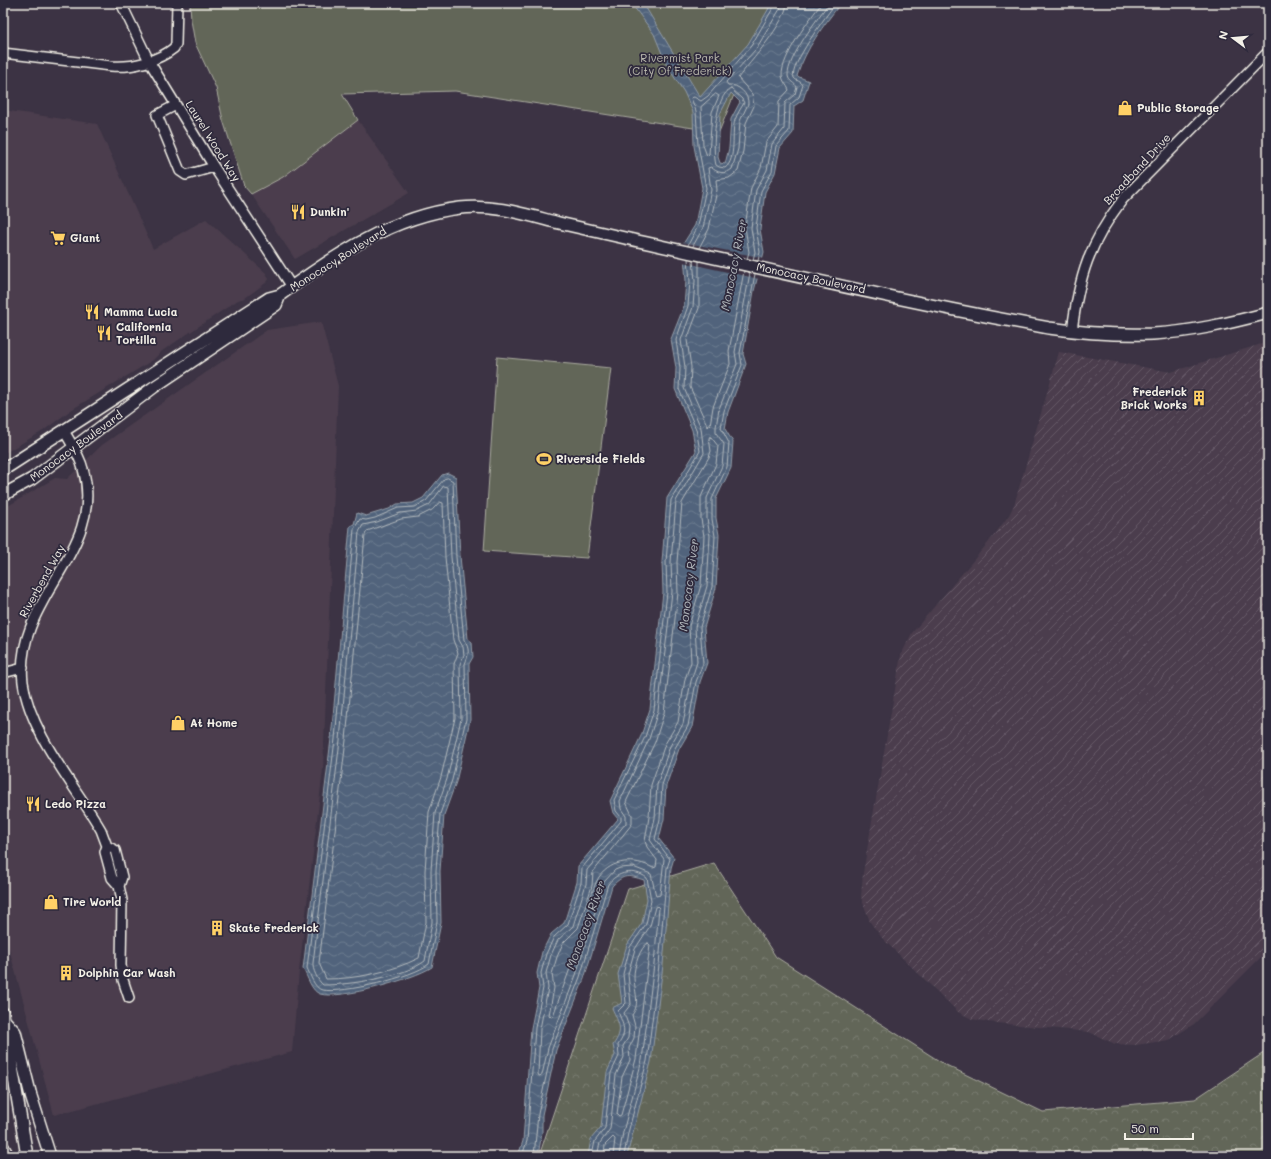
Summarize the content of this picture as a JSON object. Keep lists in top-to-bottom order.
{
  "streets": {
    "main road": ["Monocacy Boulevard"],
    "street": ["Laurel Wood Way", "Broadband Drive", "Riverbend Way"]
  },
  "crossings": [
    ["Laurel Wood Way", "Monocacy Boulevard"],
    ["Broadband Drive", "Monocacy Boulevard"],
    ["Monocacy Boulevard", "Riverbend Way"]
  ],
  "water": ["Monocacy River"],
  "parks": ["Rivermist Park (City Of Frederick)"],
  "places": {
    "shop": ["Public Storage", "At Home", "Tire World"],
    "restaurant": [
      "Dunkin'",
      "Mamma Lucia",
      "California Tortilla",
      "Ledo Pizza"
    ],
    "supermarket": ["Giant"],
    "building": ["Frederick Brick Works", "Skate Frederick", "Dolphin Car Wash"],
    "sports": ["Riverside Fields"]
  },
  "scale_bar": "50 m",
  "north": "left"
}
